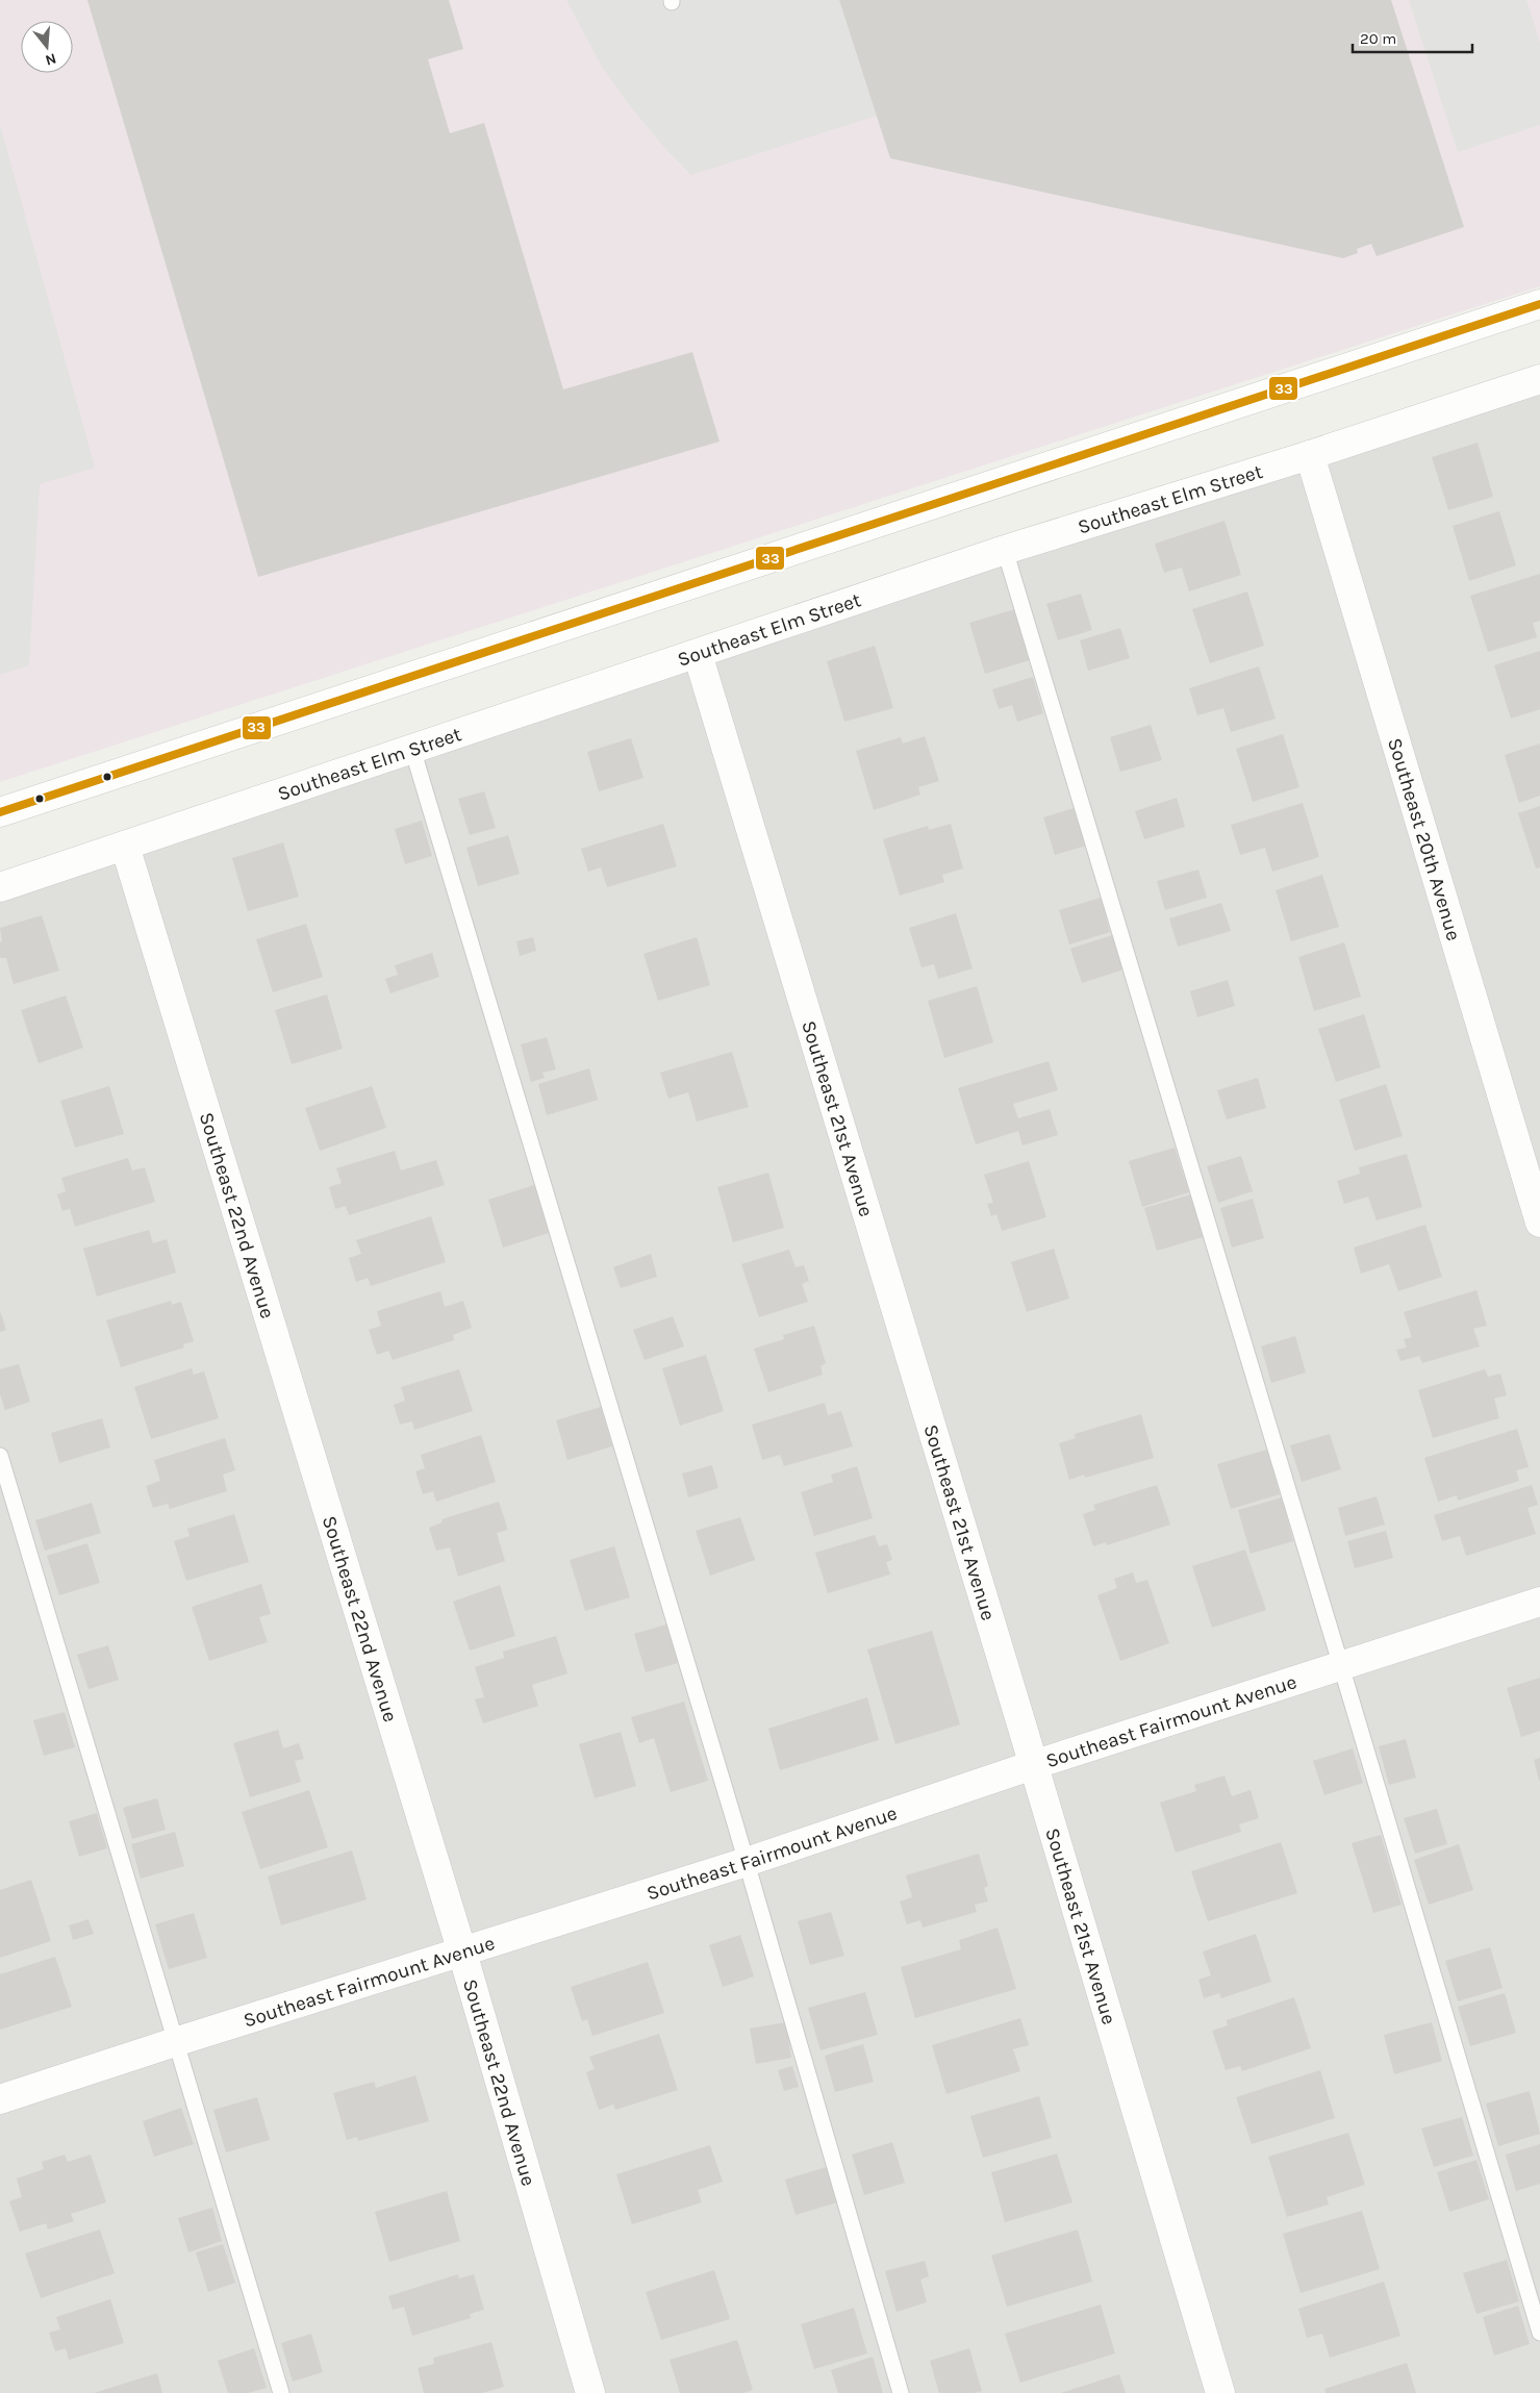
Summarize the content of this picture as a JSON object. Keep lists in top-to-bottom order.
{
  "streets": {
    "street": [
      "Southeast Elm Street",
      "Southeast 20th Avenue",
      "Southeast 21st Avenue",
      "Southeast 22nd Avenue",
      "Southeast Fairmount Avenue"
    ]
  },
  "crossings": [
    ["Southeast Elm Street", "Southeast 20th Avenue"],
    ["Southeast Elm Street", "Southeast 21st Avenue"],
    ["Southeast Elm Street", "Southeast 22nd Avenue"],
    ["Southeast 21st Avenue", "Southeast Fairmount Avenue"],
    ["Southeast 22nd Avenue", "Southeast Fairmount Avenue"]
  ],
  "lines": ["transit line 33"],
  "scale_bar": "20 m",
  "north": "bottom"
}
